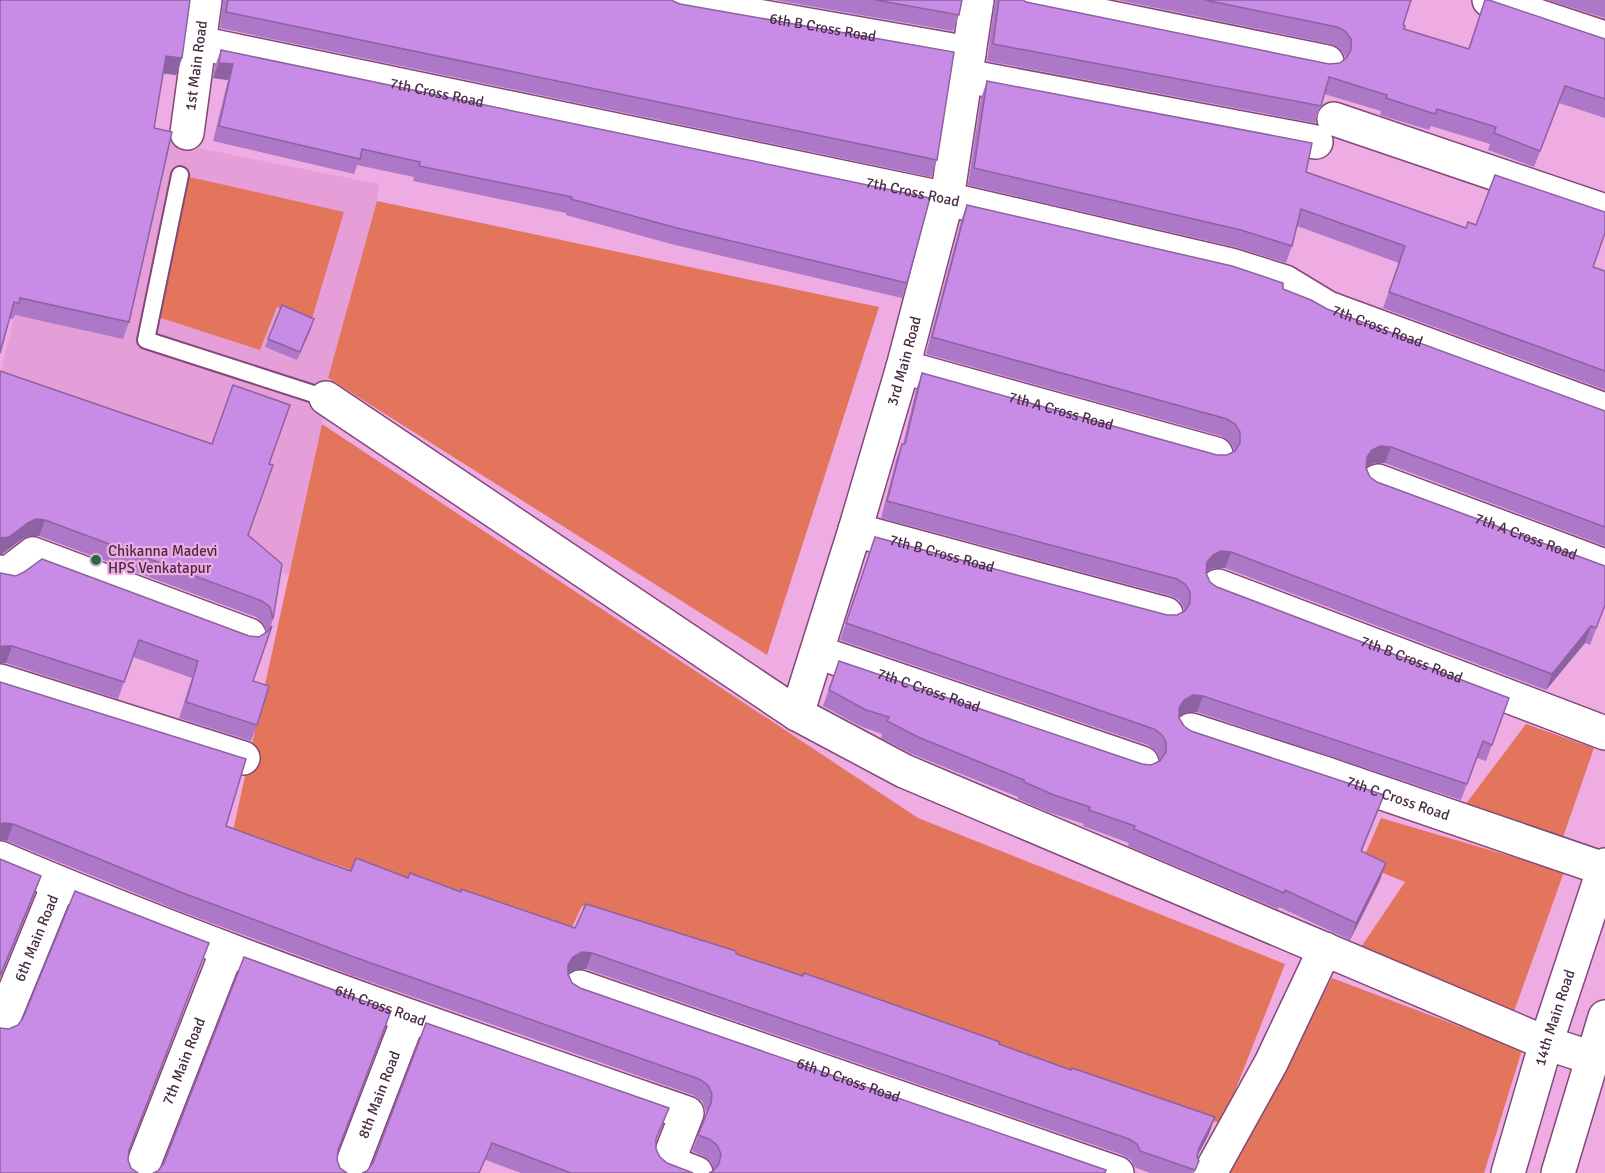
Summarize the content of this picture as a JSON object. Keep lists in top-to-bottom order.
{
  "streets": {
    "street": [
      "6th B Cross Road",
      "1st Main Road",
      "7th Cross Road",
      "3rd Main Road",
      "7th A Cross Road",
      "7th B Cross Road",
      "7th C Cross Road",
      "6th Main Road",
      "6th Cross Road",
      "14th Main Road",
      "7th Main Road",
      "6th D Cross Road",
      "8th Main Road"
    ]
  },
  "crossings": [
    ["6th B Cross Road", "3rd Main Road"],
    ["1st Main Road", "7th Cross Road"],
    ["7th Cross Road", "3rd Main Road"],
    ["3rd Main Road", "7th A Cross Road"],
    ["3rd Main Road", "7th B Cross Road"],
    ["3rd Main Road", "7th C Cross Road"],
    ["7th C Cross Road", "14th Main Road"],
    ["6th Main Road", "6th Cross Road"],
    ["6th Cross Road", "7th Main Road"],
    ["6th Cross Road", "8th Main Road"]
  ],
  "places": ["Chikanna Madevi HPS Venkatapur"]
}
